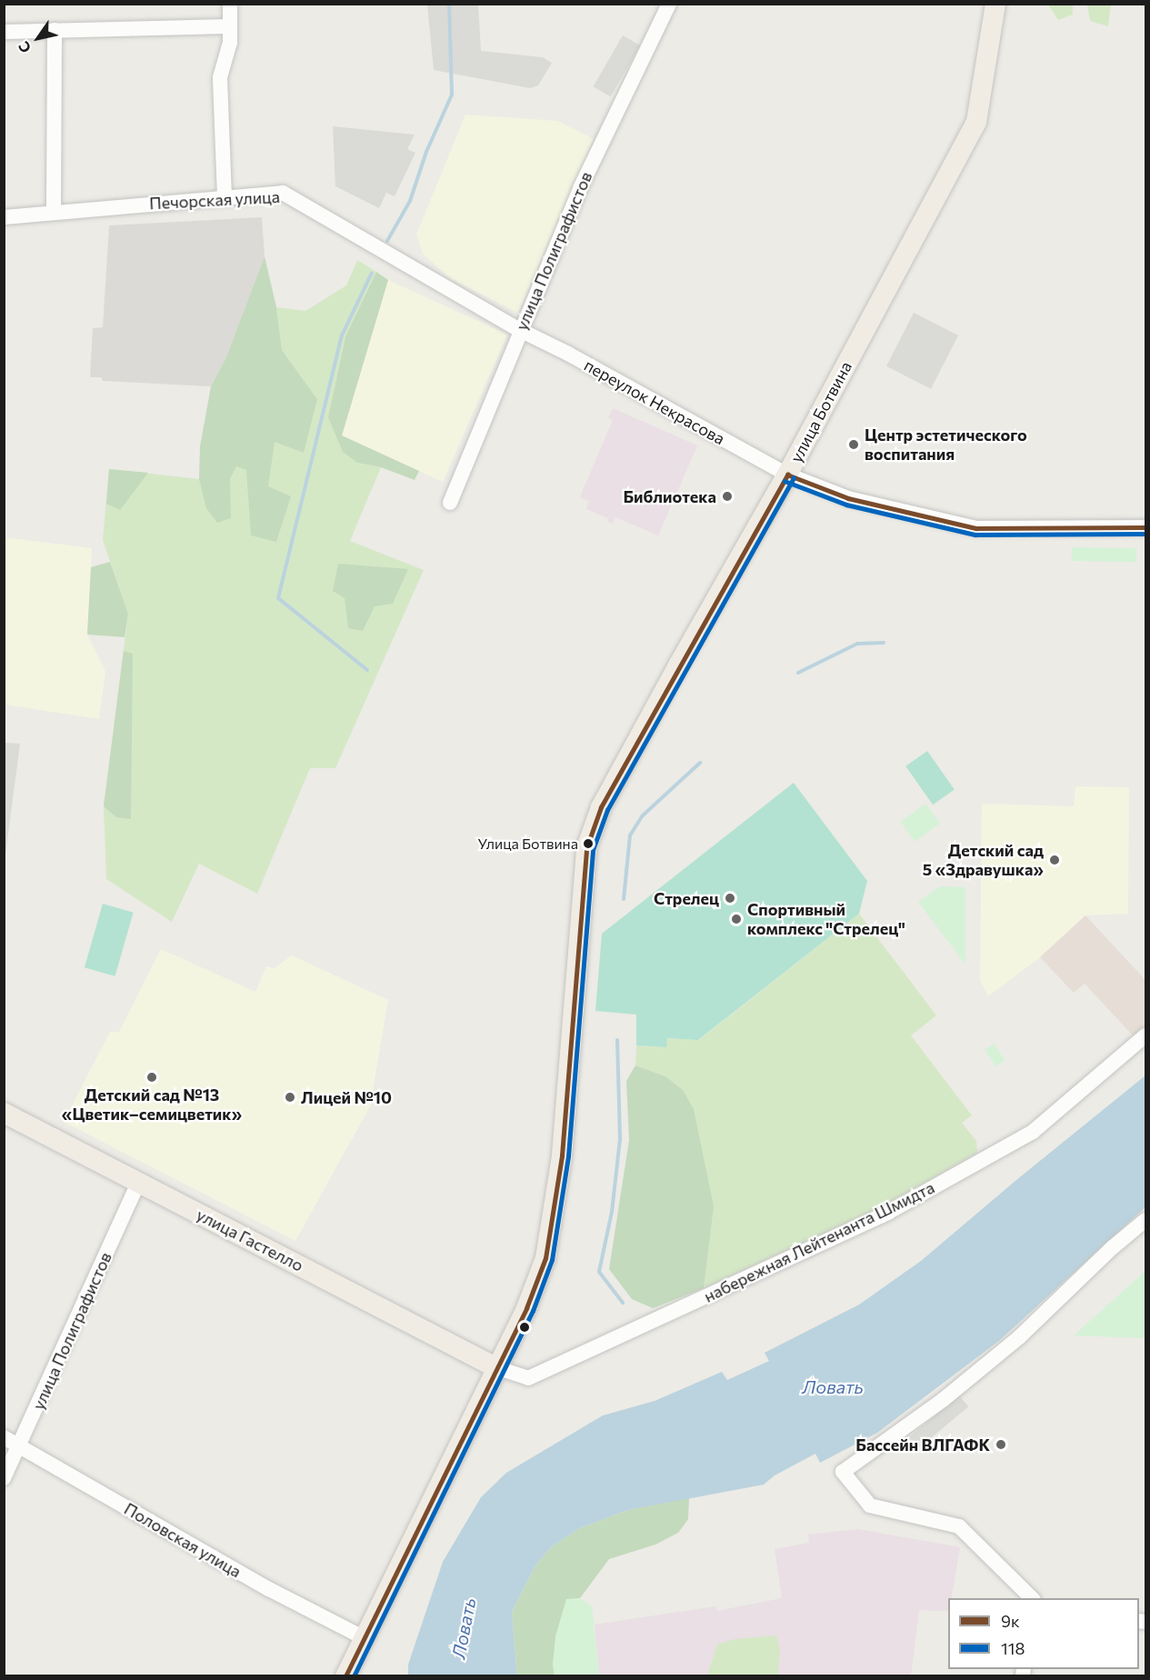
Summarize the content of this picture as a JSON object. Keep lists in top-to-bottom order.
{
  "streets": {
    "main road": ["улица Ботвина", "улица Гастелло"],
    "street": [
      "Печорская улица",
      "улица Полиграфистов",
      "переулок Некрасова",
      "набережная Лейтенанта Шмидта",
      "Половская улица"
    ]
  },
  "crossings": [
    ["Печорская улица", "улица Полиграфистов"],
    ["Печорская улица", "переулок Некрасова"],
    ["улица Полиграфистов", "переулок Некрасова"],
    ["улица Полиграфистов", "улица Гастелло"],
    ["улица Полиграфистов", "Половская улица"],
    ["переулок Некрасова", "улица Ботвина"],
    ["улица Ботвина", "улица Гастелло"],
    ["улица Ботвина", "набережная Лейтенанта Шмидта"],
    ["улица Ботвина", "Половская улица"],
    ["улица Гастелло", "набережная Лейтенанта Шмидта"]
  ],
  "water": ["Ловать"],
  "places": [
    "Центр эстетического воспитания",
    "Библиотека",
    "Улица Ботвина",
    "Детский сад 5 «Здравушка»",
    "Стрелец",
    "Спортивный комплекс \"Стрелец\"",
    "Детский сад №13 «Цветик–семицветик»",
    "Лицей №10",
    "Бассейн ВЛГАФК"
  ],
  "lines": ["transit line 9к", "transit line 118"],
  "legend": ["9к", "118"],
  "north": "bottom left"
}
